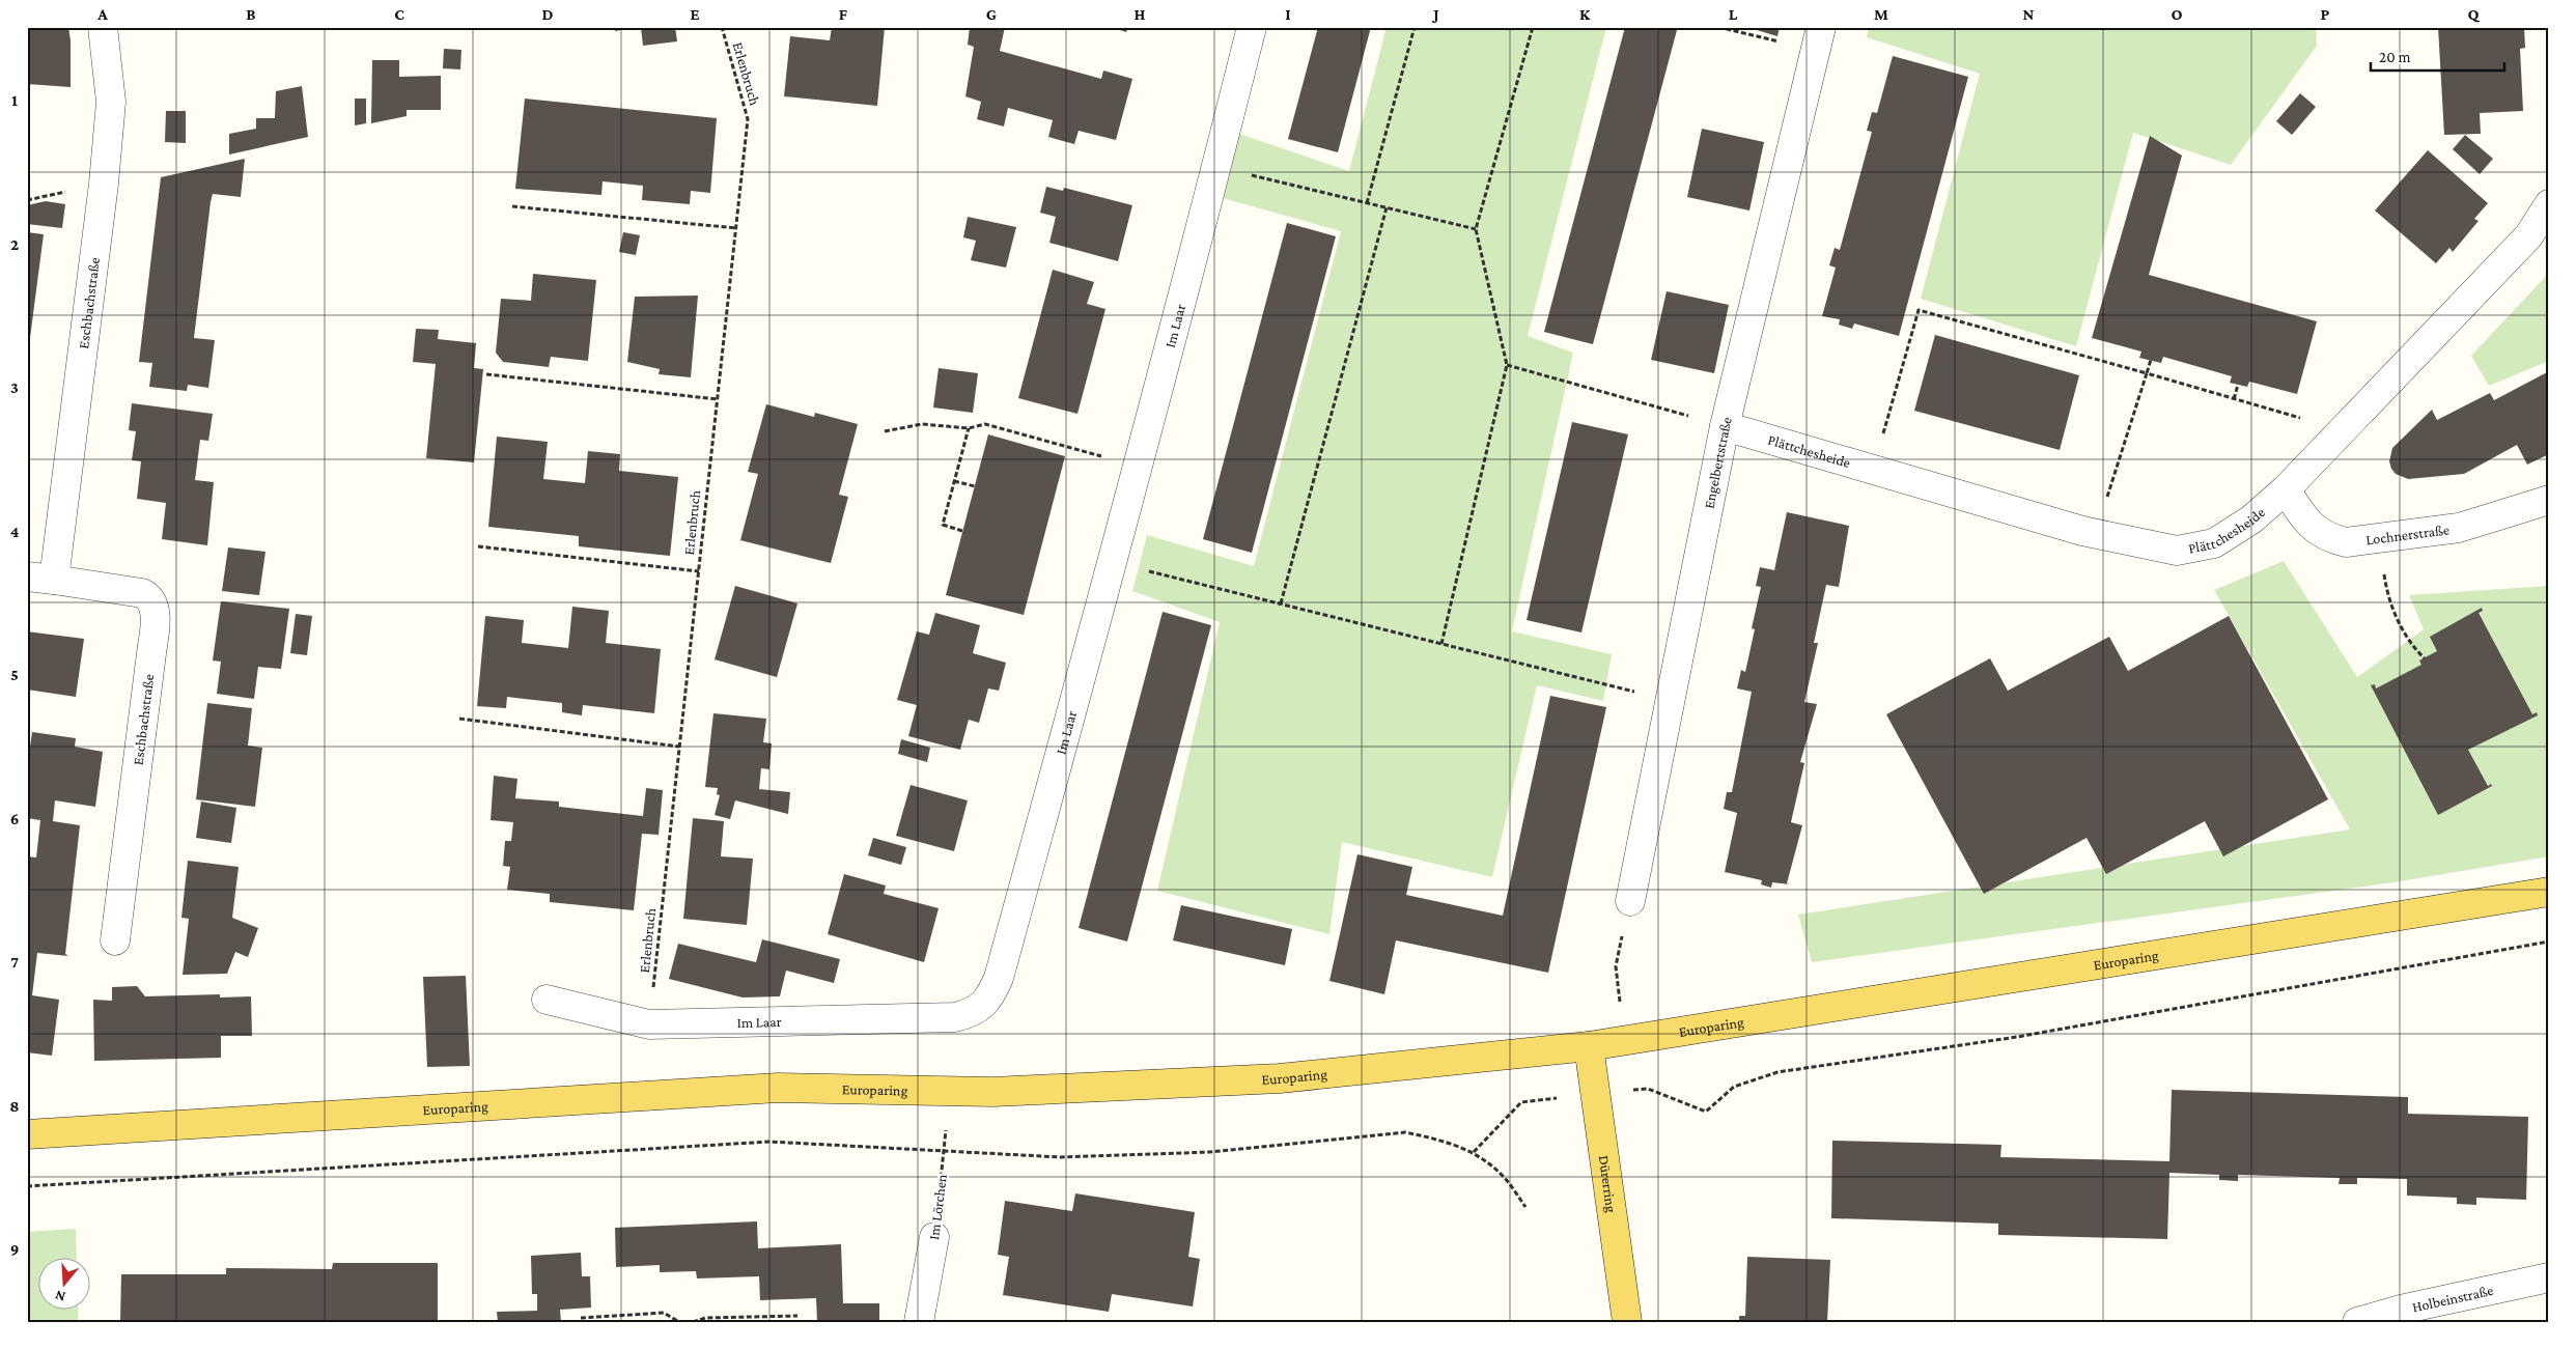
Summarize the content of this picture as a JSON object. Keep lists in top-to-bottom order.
{
  "streets": {
    "main road": ["Europaring", "Dürerring"],
    "street": [
      "Eschbachstraße",
      "Im Laar",
      "Plättchesheide",
      "Engelbertstraße",
      "Lochnerstraße",
      "Im Lörchen",
      "Holbeinstraße"
    ],
    "path": ["Erlenbruch"]
  },
  "crossings": [
    ["Erlenbruch", "Im Laar"],
    ["Plättchesheide", "Engelbertstraße"],
    ["Plättchesheide", "Lochnerstraße"],
    ["Europaring", "Dürerring"],
    ["Europaring", "Im Lörchen"]
  ],
  "scale_bar": "20 m",
  "north": "bottom",
  "grid": {
    "columns": [
      "A",
      "B",
      "C",
      "D",
      "E",
      "F",
      "G",
      "H",
      "I",
      "J",
      "K",
      "L",
      "M",
      "N",
      "O",
      "P",
      "Q"
    ],
    "rows": [
      "1",
      "2",
      "3",
      "4",
      "5",
      "6",
      "7",
      "8",
      "9"
    ]
  }
}
